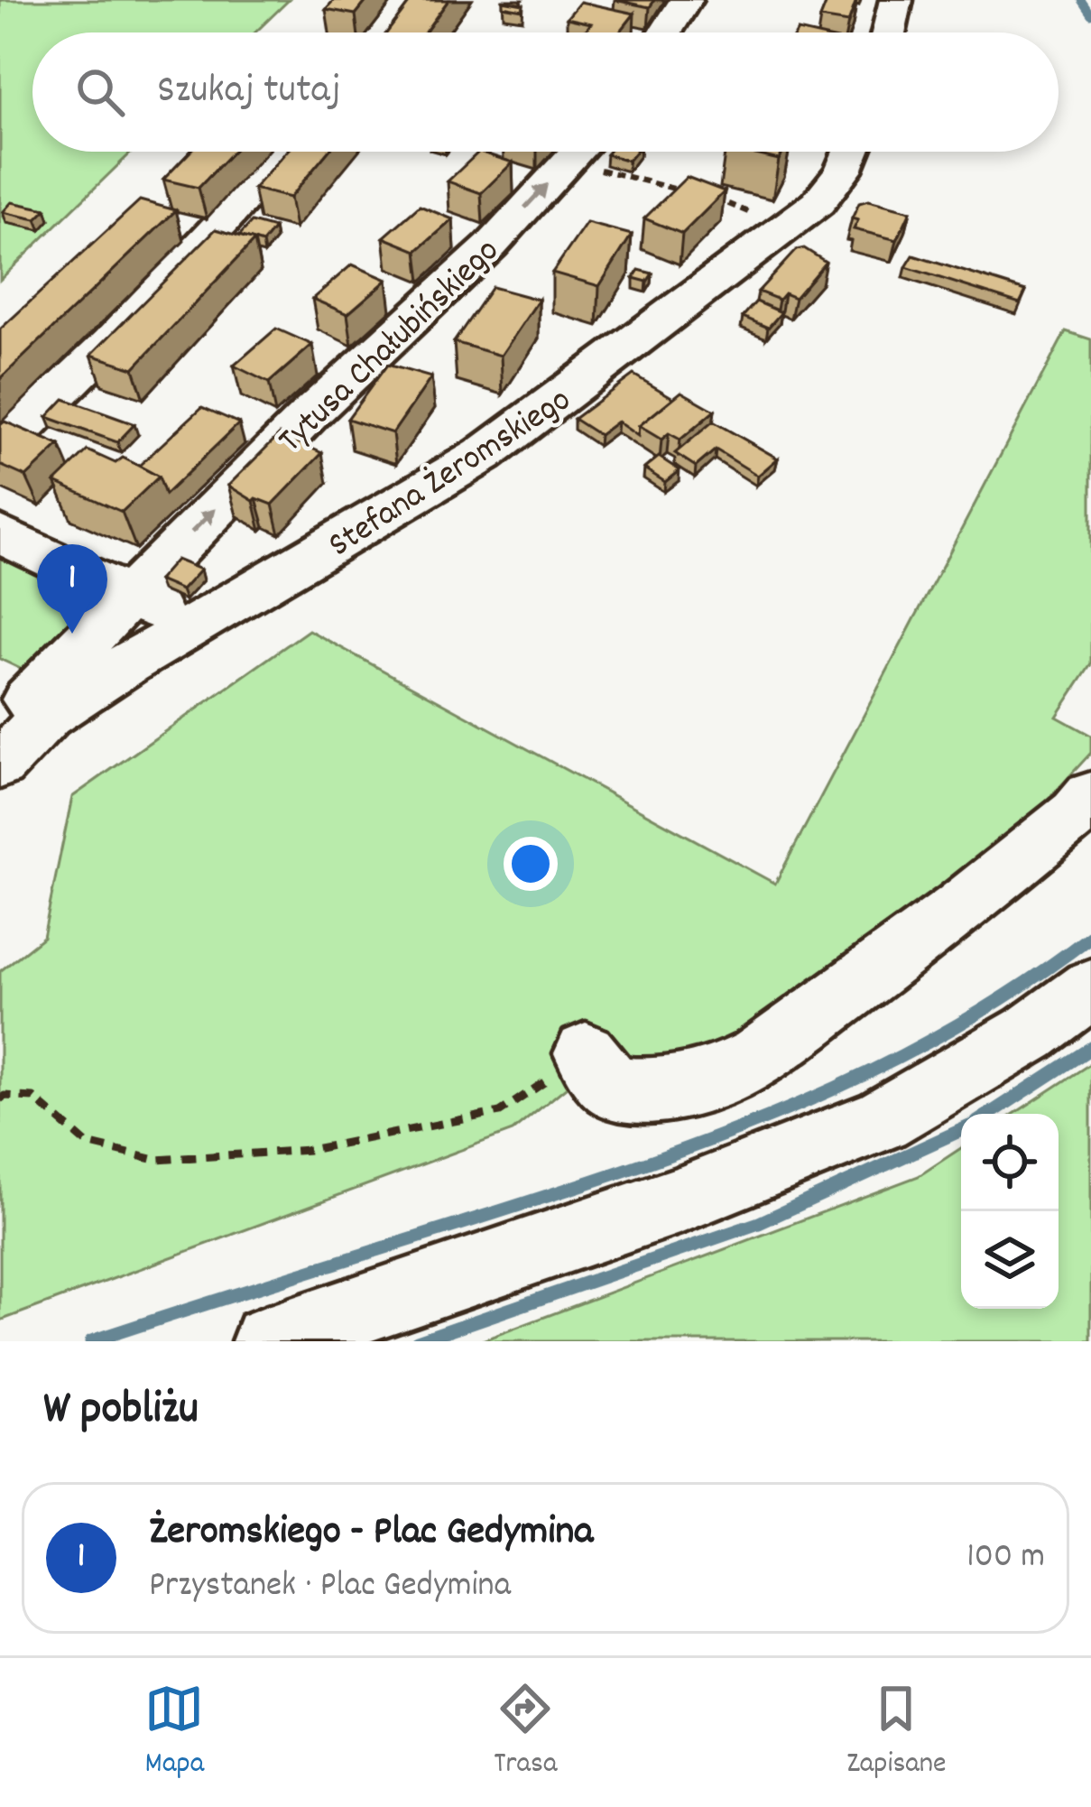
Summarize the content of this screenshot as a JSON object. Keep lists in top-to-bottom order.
{
  "streets": {
    "street": ["Tytusa Chałubińskiego", "Stefana Żeromskiego"]
  },
  "crossings": [
    ["Tytusa Chałubińskiego", "Stefana Żeromskiego"]
  ],
  "page": {
    "search": "Szukaj tutaj",
    "pins": "1",
    "heading": "W pobliżu",
    "list": [
      {
        "mark": "1",
        "name": "Żeromskiego - Plac Gedymina",
        "note": "Przystanek · Plac Gedymina",
        "value": "100 m"
      }
    ],
    "nav": ["Mapa", "Trasa", "Zapisane"]
  }
}
